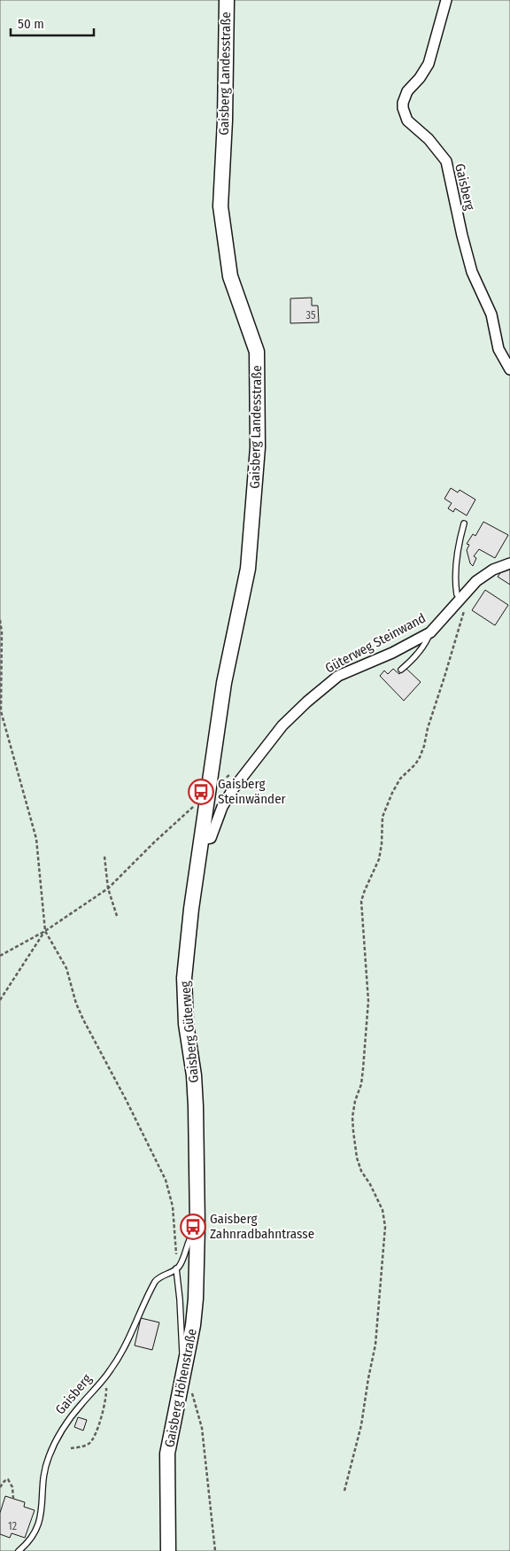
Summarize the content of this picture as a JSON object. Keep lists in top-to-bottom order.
{
  "streets": {
    "main road": ["Gaisberg Landesstraße", "Gaisberg Güterweg", "Gaisberg Höhenstraße"],
    "street": ["Gaisberg", "Güterweg Steinwand"]
  },
  "crossings": [
    ["Güterweg Steinwand", "Gaisberg Güterweg"],
    ["Gaisberg Güterweg", "Gaisberg Höhenstraße"]
  ],
  "places": {
    "bus stop": ["Gaisberg Steinwänder", "Gaisberg Zahnradbahntrasse"]
  },
  "house_numbers": ["35", "12"],
  "scale_bar": "50 m"
}
